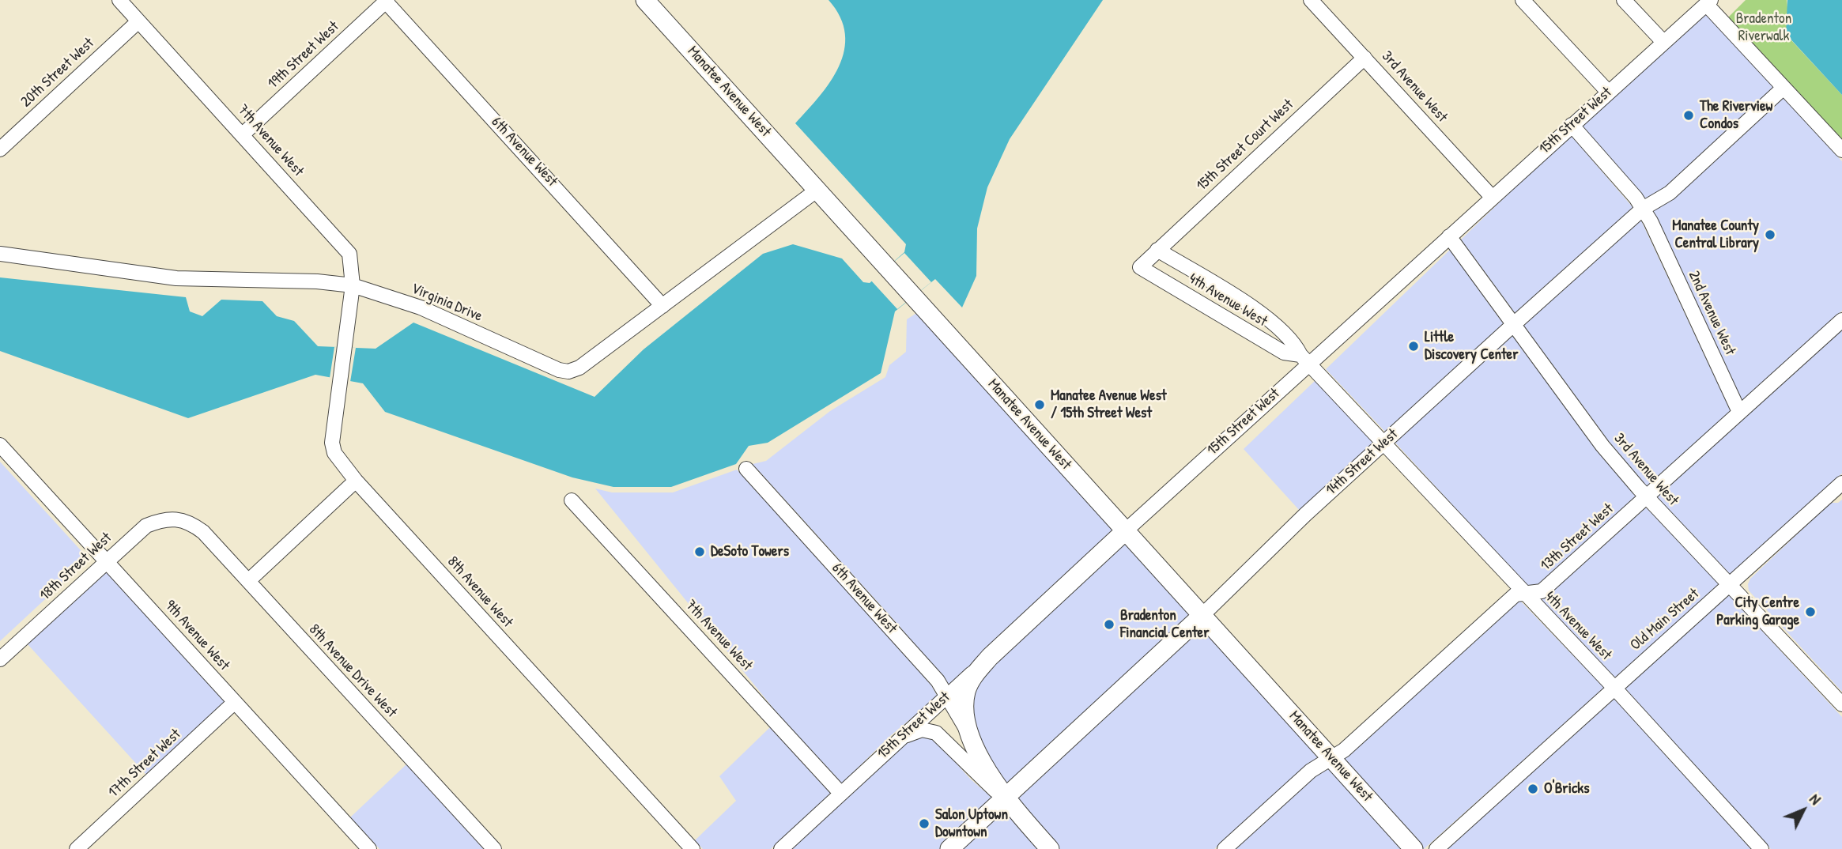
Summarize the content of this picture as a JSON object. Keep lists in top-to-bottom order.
{
  "streets": {
    "main road": [
      "Manatee Avenue West",
      "15th Street West",
      "6th Avenue West",
      "14th Street West"
    ],
    "street": [
      "19th Street West",
      "20th Street West",
      "3rd Avenue West",
      "7th Avenue West",
      "15th Street Court West",
      "4th Avenue West",
      "Virginia Drive",
      "2nd Avenue West",
      "13th Street West",
      "18th Street West",
      "8th Avenue West",
      "Old Main Street",
      "9th Avenue West",
      "8th Avenue Drive West",
      "17th Street West"
    ]
  },
  "crossings": [
    ["19th Street West", "7th Avenue West"],
    ["19th Street West", "6th Avenue West"],
    ["20th Street West", "7th Avenue West"],
    ["3rd Avenue West", "15th Street West"],
    ["3rd Avenue West", "15th Street Court West"],
    ["3rd Avenue West", "14th Street West"],
    ["3rd Avenue West", "13th Street West"],
    ["3rd Avenue West", "Old Main Street"],
    ["Manatee Avenue West", "15th Street West"],
    ["Manatee Avenue West", "Virginia Drive"],
    ["Manatee Avenue West", "14th Street West"],
    ["Manatee Avenue West", "13th Street West"],
    ["15th Street West", "7th Avenue West"],
    ["15th Street West", "6th Avenue West"],
    ["15th Street West", "4th Avenue West"],
    ["15th Street West", "2nd Avenue West"],
    ["7th Avenue West", "Virginia Drive"],
    ["7th Avenue West", "8th Avenue West"],
    ["15th Street Court West", "4th Avenue West"],
    ["6th Avenue West", "Virginia Drive"],
    ["6th Avenue West", "14th Street West"],
    ["4th Avenue West", "14th Street West"],
    ["4th Avenue West", "13th Street West"],
    ["4th Avenue West", "Old Main Street"],
    ["2nd Avenue West", "14th Street West"],
    ["2nd Avenue West", "13th Street West"],
    ["18th Street West", "9th Avenue West"],
    ["18th Street West", "8th Avenue Drive West"],
    ["9th Avenue West", "17th Street West"]
  ],
  "parks": ["Bradenton Riverwalk"],
  "places": [
    "The Riverview Condos",
    "Manatee County Central Library",
    "Little Discovery Center",
    "Manatee Avenue West / 15th Street West",
    "DeSoto Towers",
    "City Centre Parking Garage",
    "Bradenton Financial Center",
    "O'Bricks",
    "Salon Uptown Downtown"
  ],
  "north": "top right"
}
